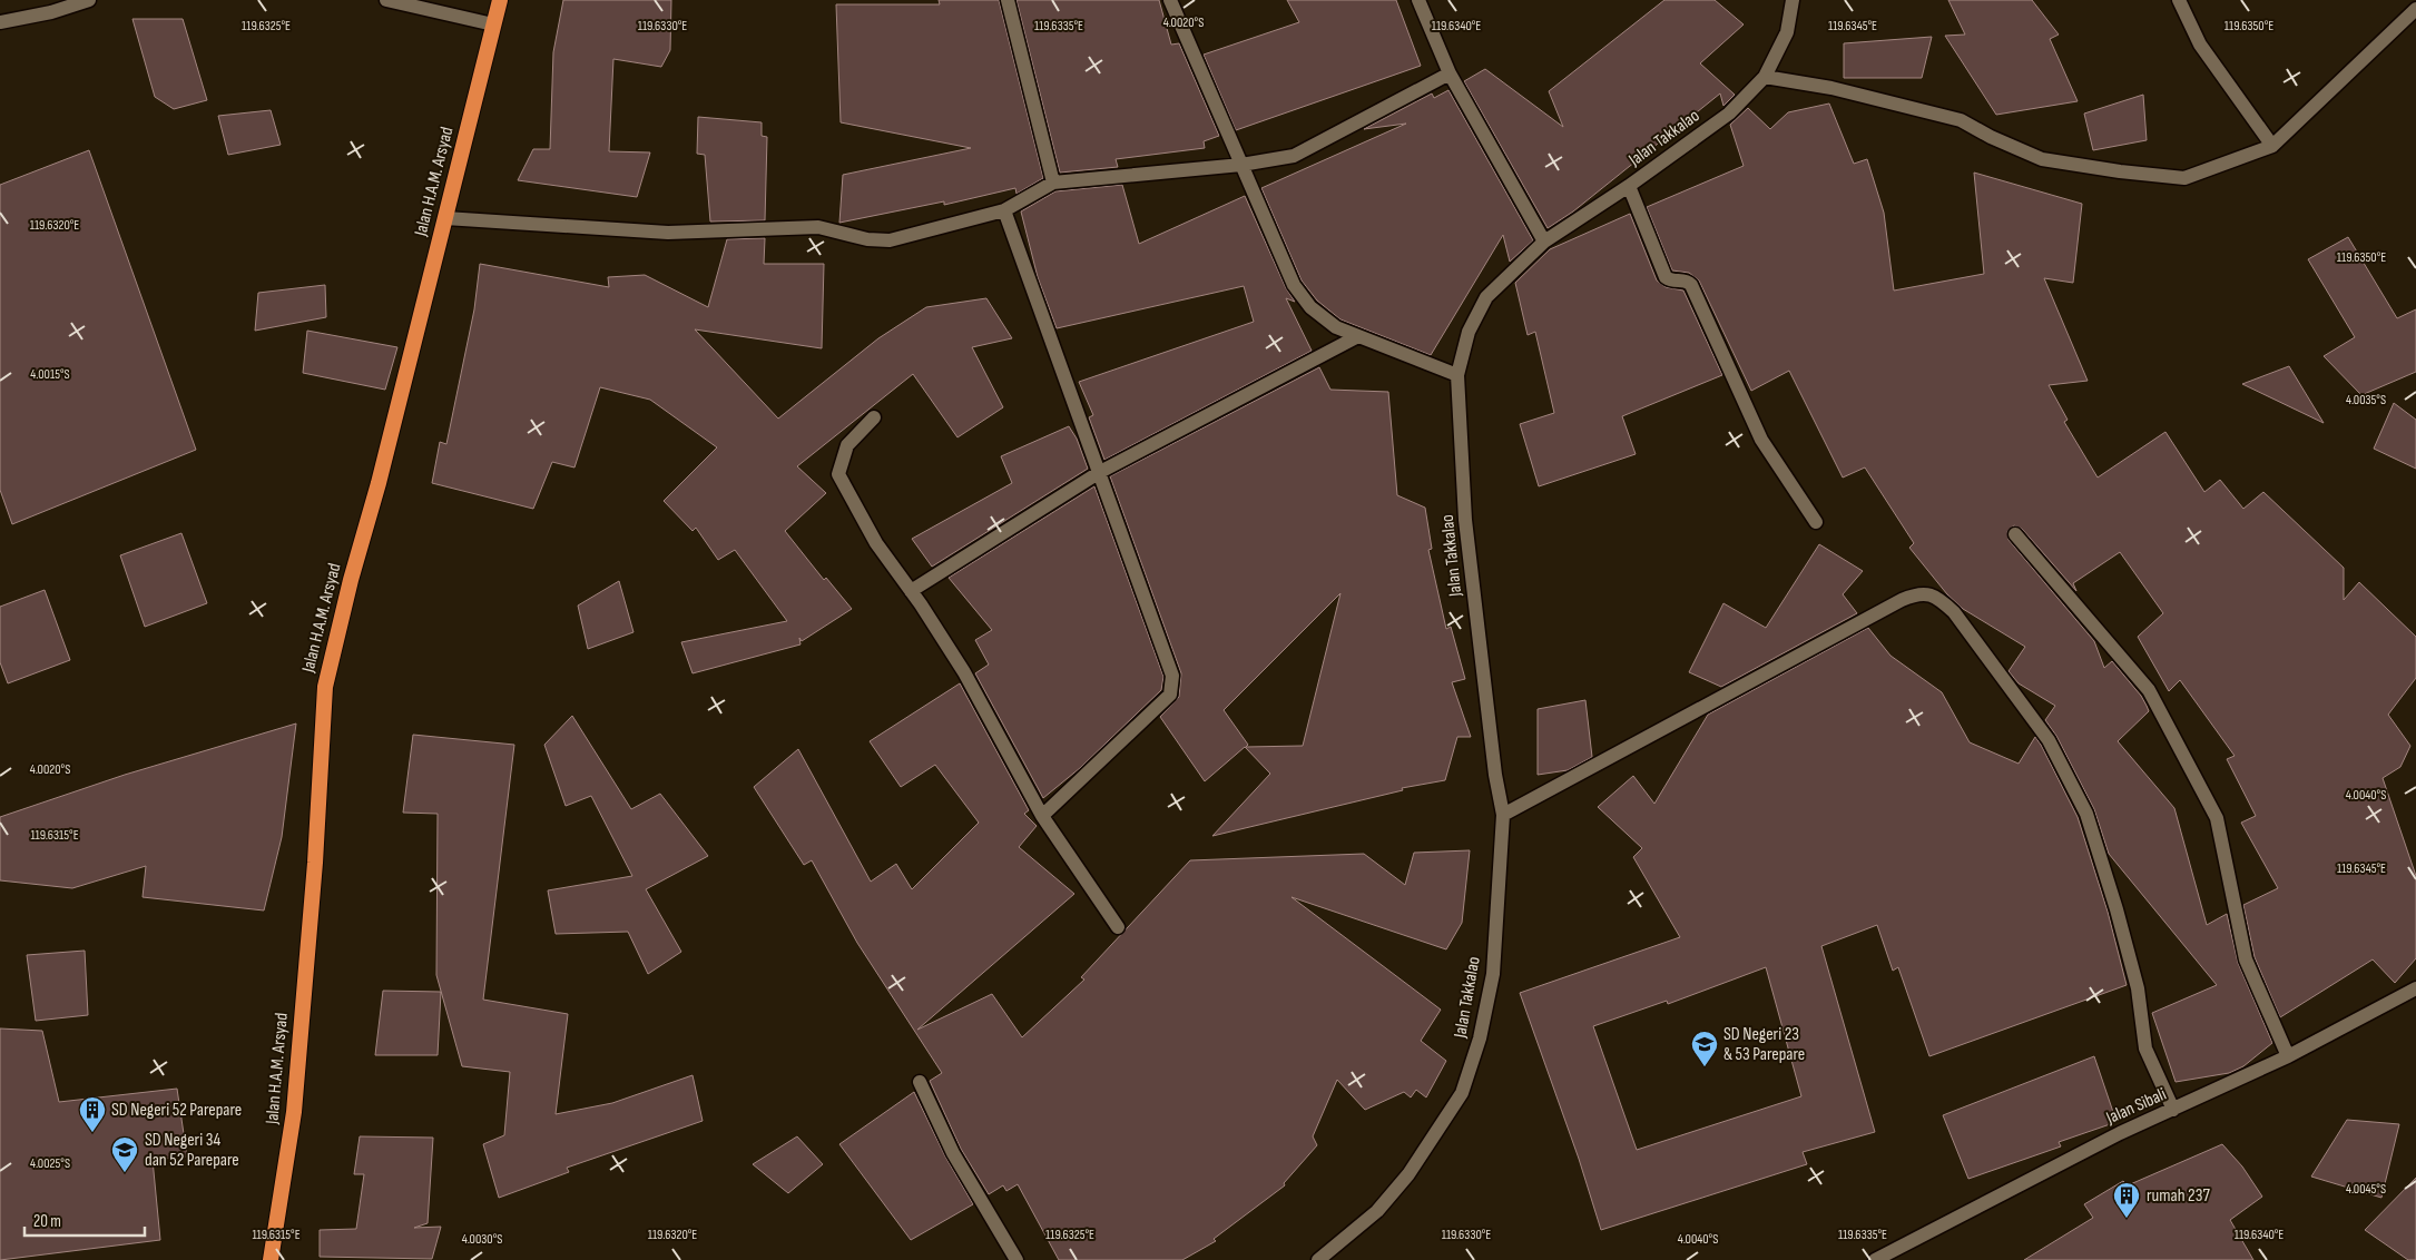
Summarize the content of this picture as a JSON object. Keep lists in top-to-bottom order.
{
  "streets": {
    "highway": ["Jalan H.A.M. Arsyad"],
    "street": ["Jalan Takkalao", "Jalan Sibali"]
  },
  "places": {
    "school or university": ["SD Negeri 23 & 53 Parepare", "SD Negeri 34 dan 52 Parepare"],
    "building": ["SD Negeri 52 Parepare", "rumah 237"]
  },
  "scale_bar": "20 m",
  "coordinates": [
    "4.0020°S",
    "119.6325°E",
    "119.6330°E",
    "119.6335°E",
    "119.6340°E",
    "119.6345°E",
    "119.6350°E",
    "119.6320°E",
    "4.0015°S",
    "4.0035°S",
    "4.0040°S",
    "119.6315°E",
    "4.0025°S",
    "4.0045°S",
    "4.0030°S"
  ]
}
